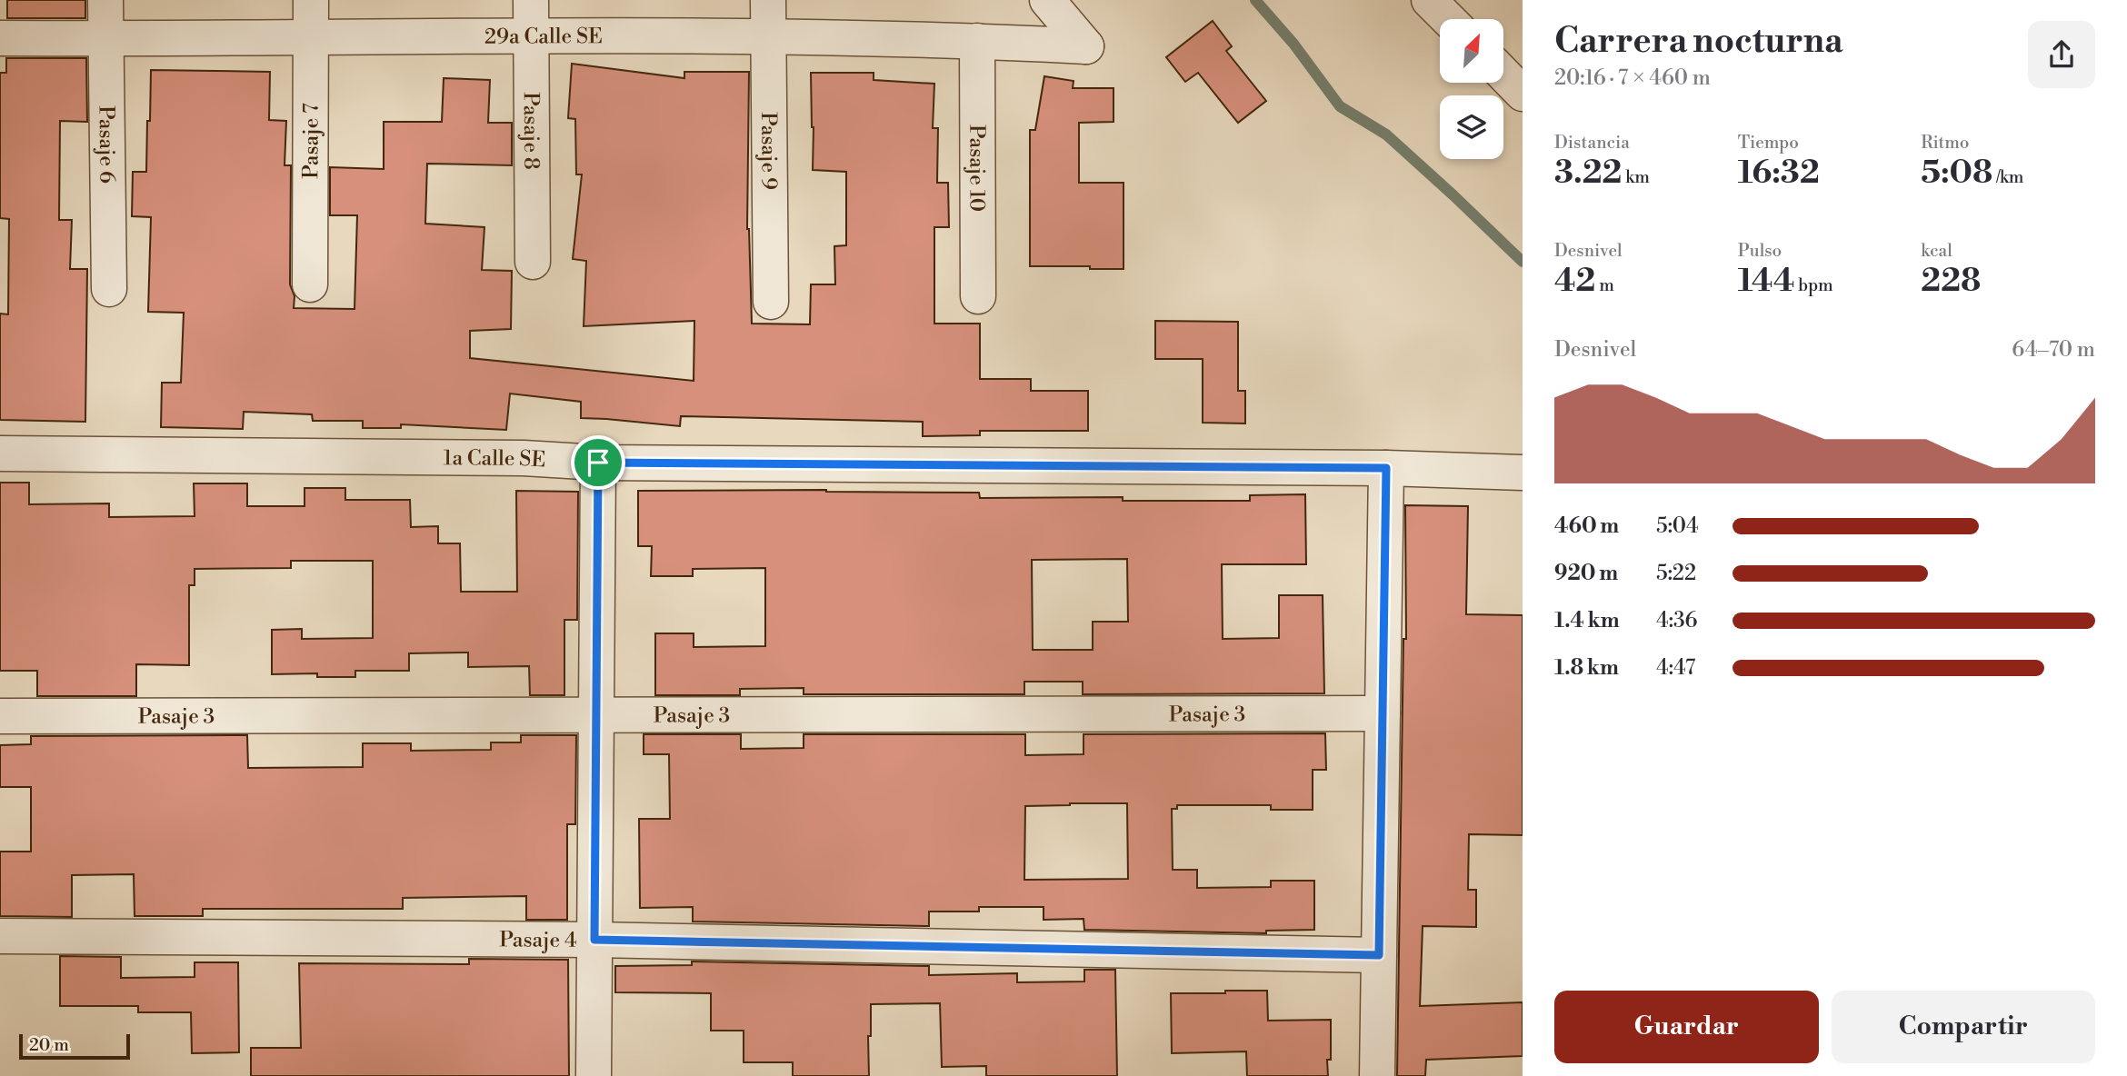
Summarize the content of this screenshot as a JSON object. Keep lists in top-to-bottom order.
{
  "streets": {
    "street": [
      "29a Calle SE",
      "Pasaje 8",
      "Pasaje 7",
      "Pasaje 6",
      "Pasaje 9",
      "Pasaje 10",
      "1a Calle SE",
      "Pasaje 3",
      "Pasaje 4"
    ]
  },
  "crossings": [
    ["29a Calle SE", "Pasaje 8"],
    ["29a Calle SE", "Pasaje 7"],
    ["29a Calle SE", "Pasaje 6"],
    ["29a Calle SE", "Pasaje 9"],
    ["29a Calle SE", "Pasaje 10"]
  ],
  "scale_bar": "20 m",
  "north": "top right",
  "page": {
    "heading": ["Carrera nocturna", "20:16 · 7 × 460 m"],
    "stats": [
      ["Distancia", "3.22 km"],
      ["Tiempo", "16:32"],
      ["Ritmo", "5:08 /km"],
      ["Desnivel", "42 m"],
      ["Pulso", "144 bpm"],
      ["kcal", "228"]
    ],
    "chart": ["Desnivel", "64–70 m"],
    "list": [
      {
        "name": "460 m",
        "note": "5:04"
      },
      {
        "name": "920 m",
        "note": "5:22"
      },
      {
        "name": "1.4 km",
        "note": "4:36"
      },
      {
        "name": "1.8 km",
        "note": "4:47"
      }
    ],
    "buttons": ["Guardar", "Compartir"],
    "scale": "20 m"
  }
}
